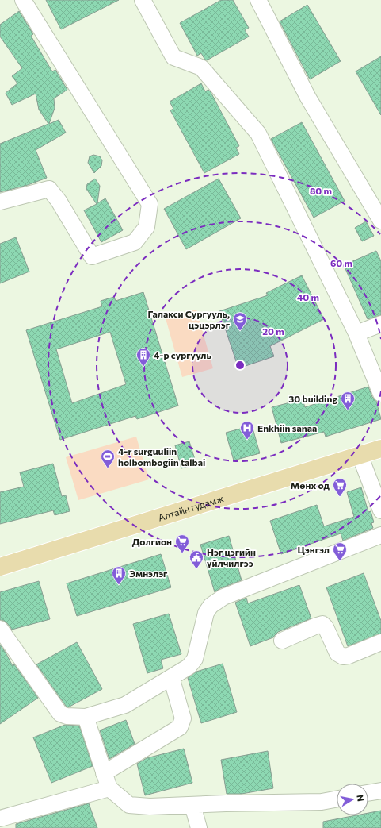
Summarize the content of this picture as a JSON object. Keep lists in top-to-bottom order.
{
  "streets": {
    "main road": ["Алтайн гудамж"]
  },
  "places": {
    "school or university": ["Галакси Сургууль, цэцэрлэг"],
    "building": ["4-р сургууль", "30 building", "Эмнэлэг"],
    "hospital": ["Enkhiin sanaa"],
    "sports": ["4-r surguuliin holbombogiin talbai"],
    "supermarket": ["Мөнх од", "Долгион", "Цэнгэл"],
    "public building": ["Нэг цэгийн үйлчилгээ"]
  },
  "north": "right",
  "rings": [
    "80 m",
    "60 m",
    "40 m",
    "20 m"
  ]
}
